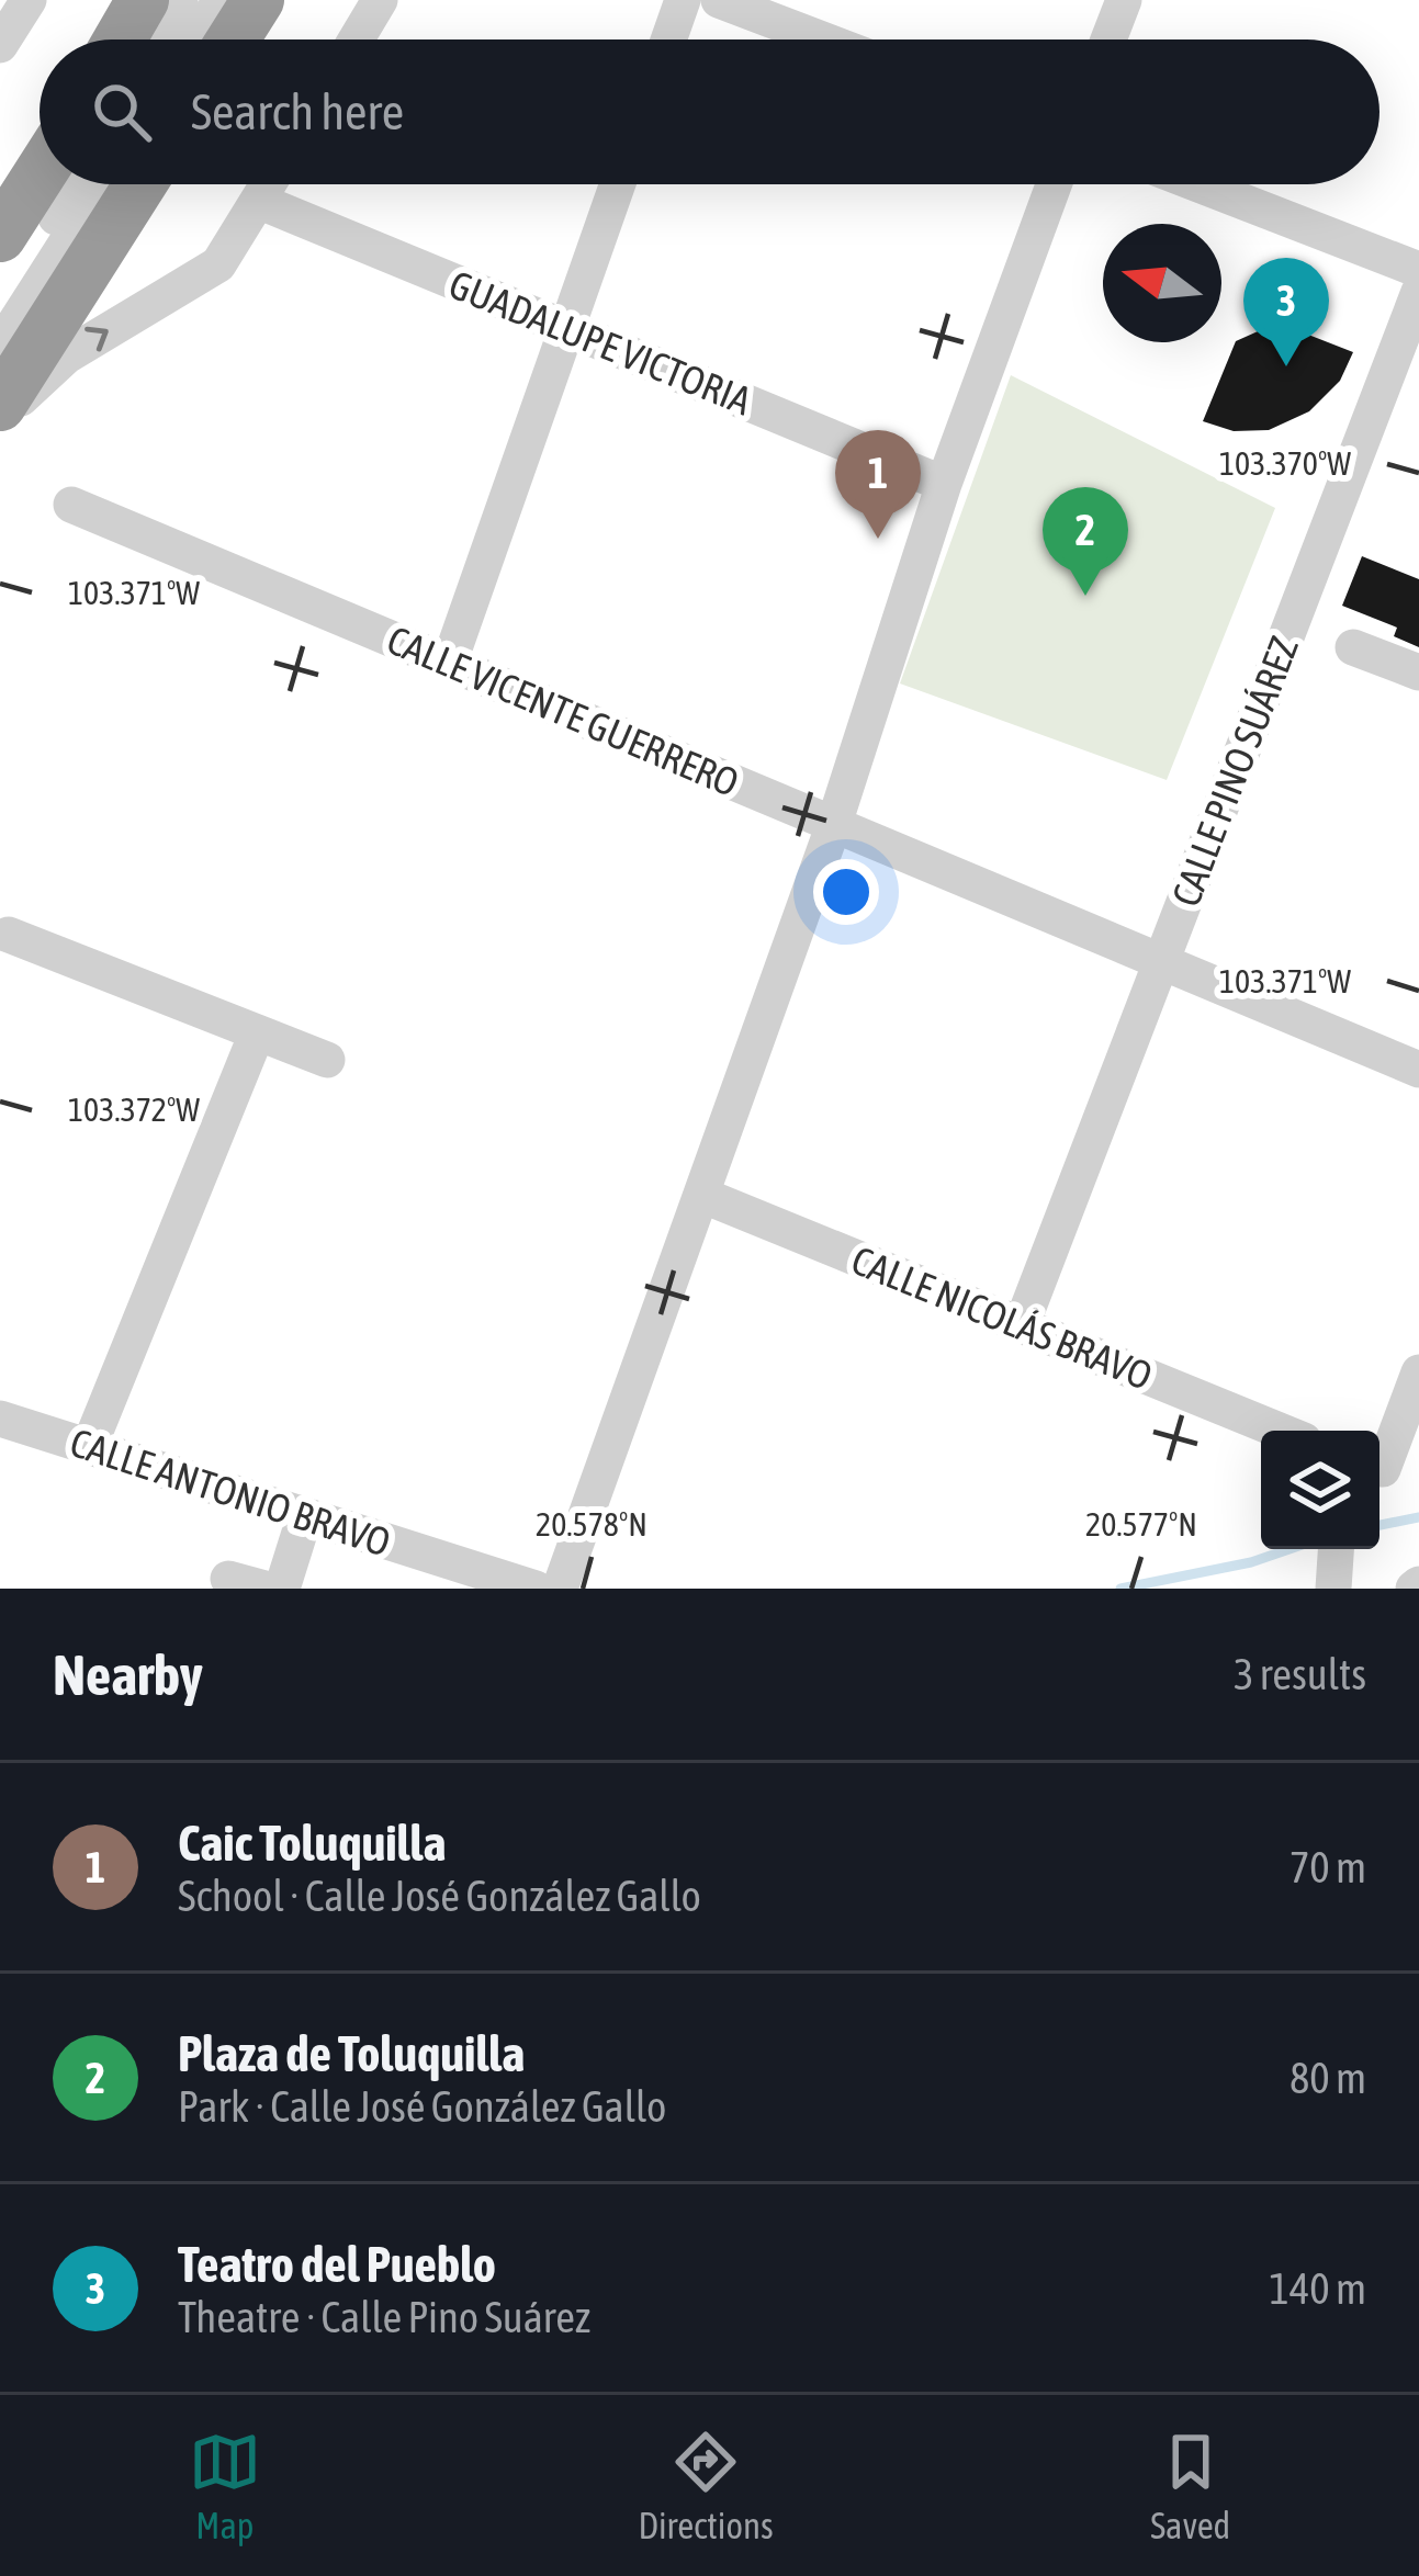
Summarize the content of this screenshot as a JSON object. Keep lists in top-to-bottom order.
{
  "streets": {
    "street": [
      "GUADALUPE VICTORIA",
      "CALLE VICENTE GUERRERO",
      "CALLE PINO SUÁREZ",
      "CALLE NICOLÁS BRAVO",
      "CALLE ANTONIO BRAVO"
    ]
  },
  "crossings": [
    ["CALLE VICENTE GUERRERO", "CALLE PINO SUÁREZ"],
    ["CALLE PINO SUÁREZ", "CALLE NICOLÁS BRAVO"]
  ],
  "north": "left",
  "page": {
    "search": "Search here",
    "pins": ["3", "1", "2"],
    "heading": ["Nearby", "3 results"],
    "list": [
      {
        "mark": "1",
        "name": "Caic Toluquilla",
        "note": "School · Calle José González Gallo",
        "value": "70 m"
      },
      {
        "mark": "2",
        "name": "Plaza de Toluquilla",
        "note": "Park · Calle José González Gallo",
        "value": "80 m"
      },
      {
        "mark": "3",
        "name": "Teatro del Pueblo",
        "note": "Theatre · Calle Pino Suárez",
        "value": "140 m"
      }
    ],
    "nav": ["Map", "Directions", "Saved"]
  },
  "coordinates": [
    "103.370°W",
    "103.371°W",
    "103.372°W",
    "20.577°N",
    "20.578°N"
  ]
}
